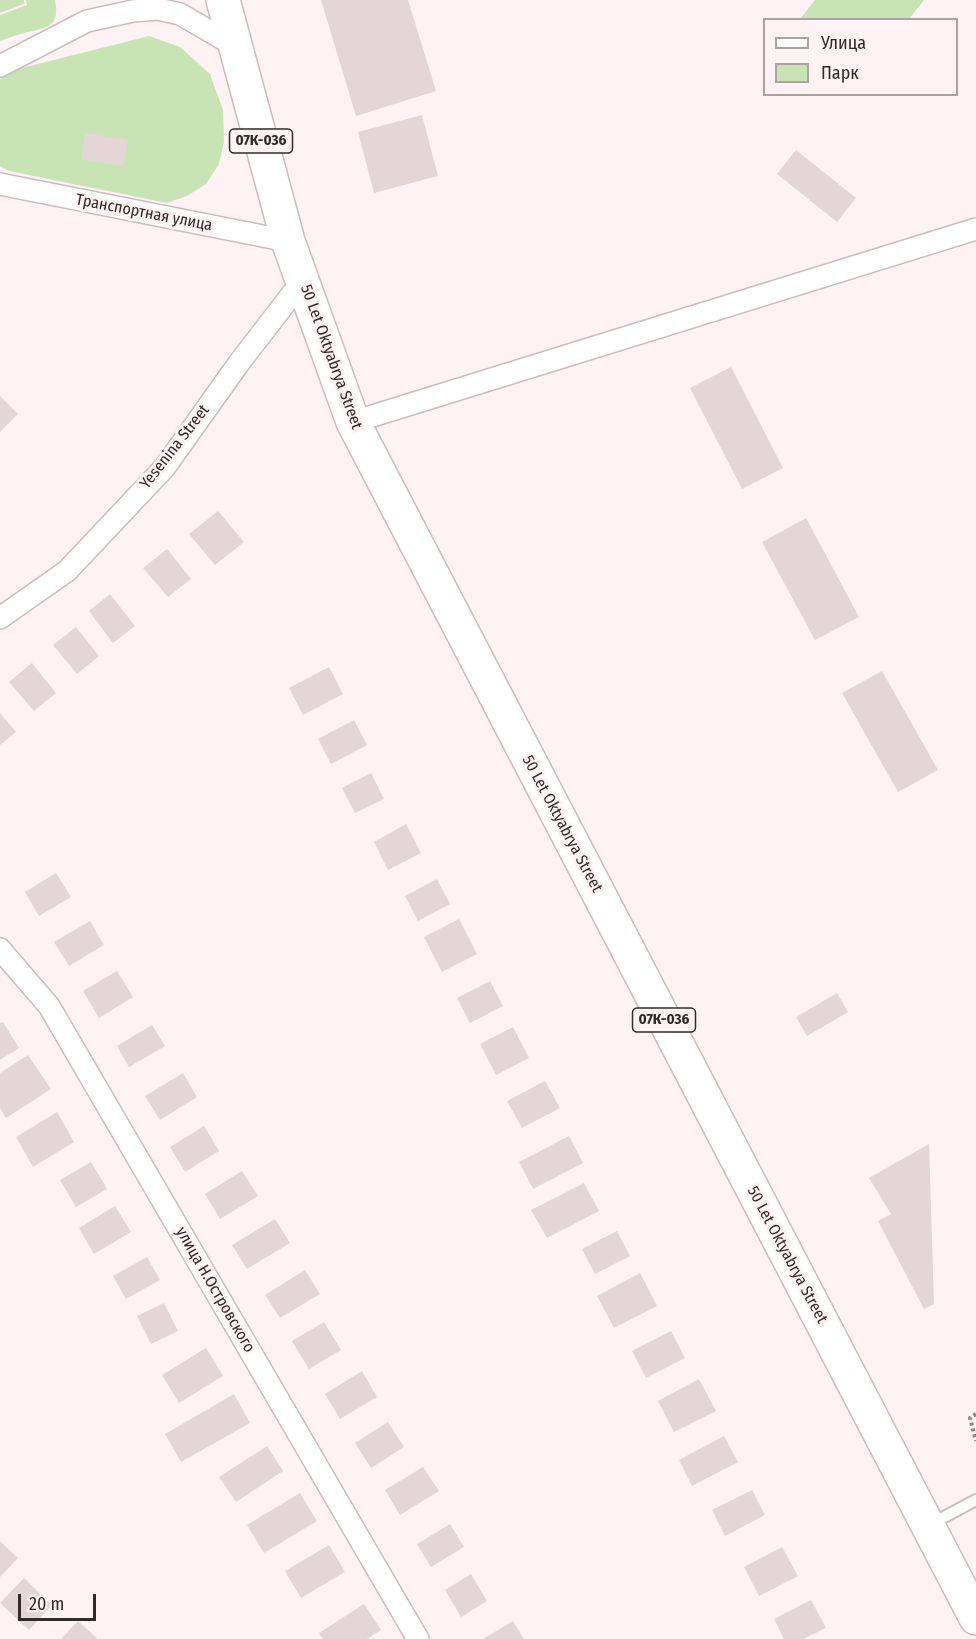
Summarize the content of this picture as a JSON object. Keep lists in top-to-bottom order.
{
  "streets": {
    "main road": ["07К-036", "50 Let Oktyabrya Street"],
    "street": ["Транспортная улица", "Yesenina Street", "улица Н.Островского"]
  },
  "crossings": [
    ["Транспортная улица", "50 Let Oktyabrya Street"],
    ["50 Let Oktyabrya Street", "Yesenina Street"]
  ],
  "legend": ["Улица", "Парк"],
  "scale_bar": "20 m"
}
